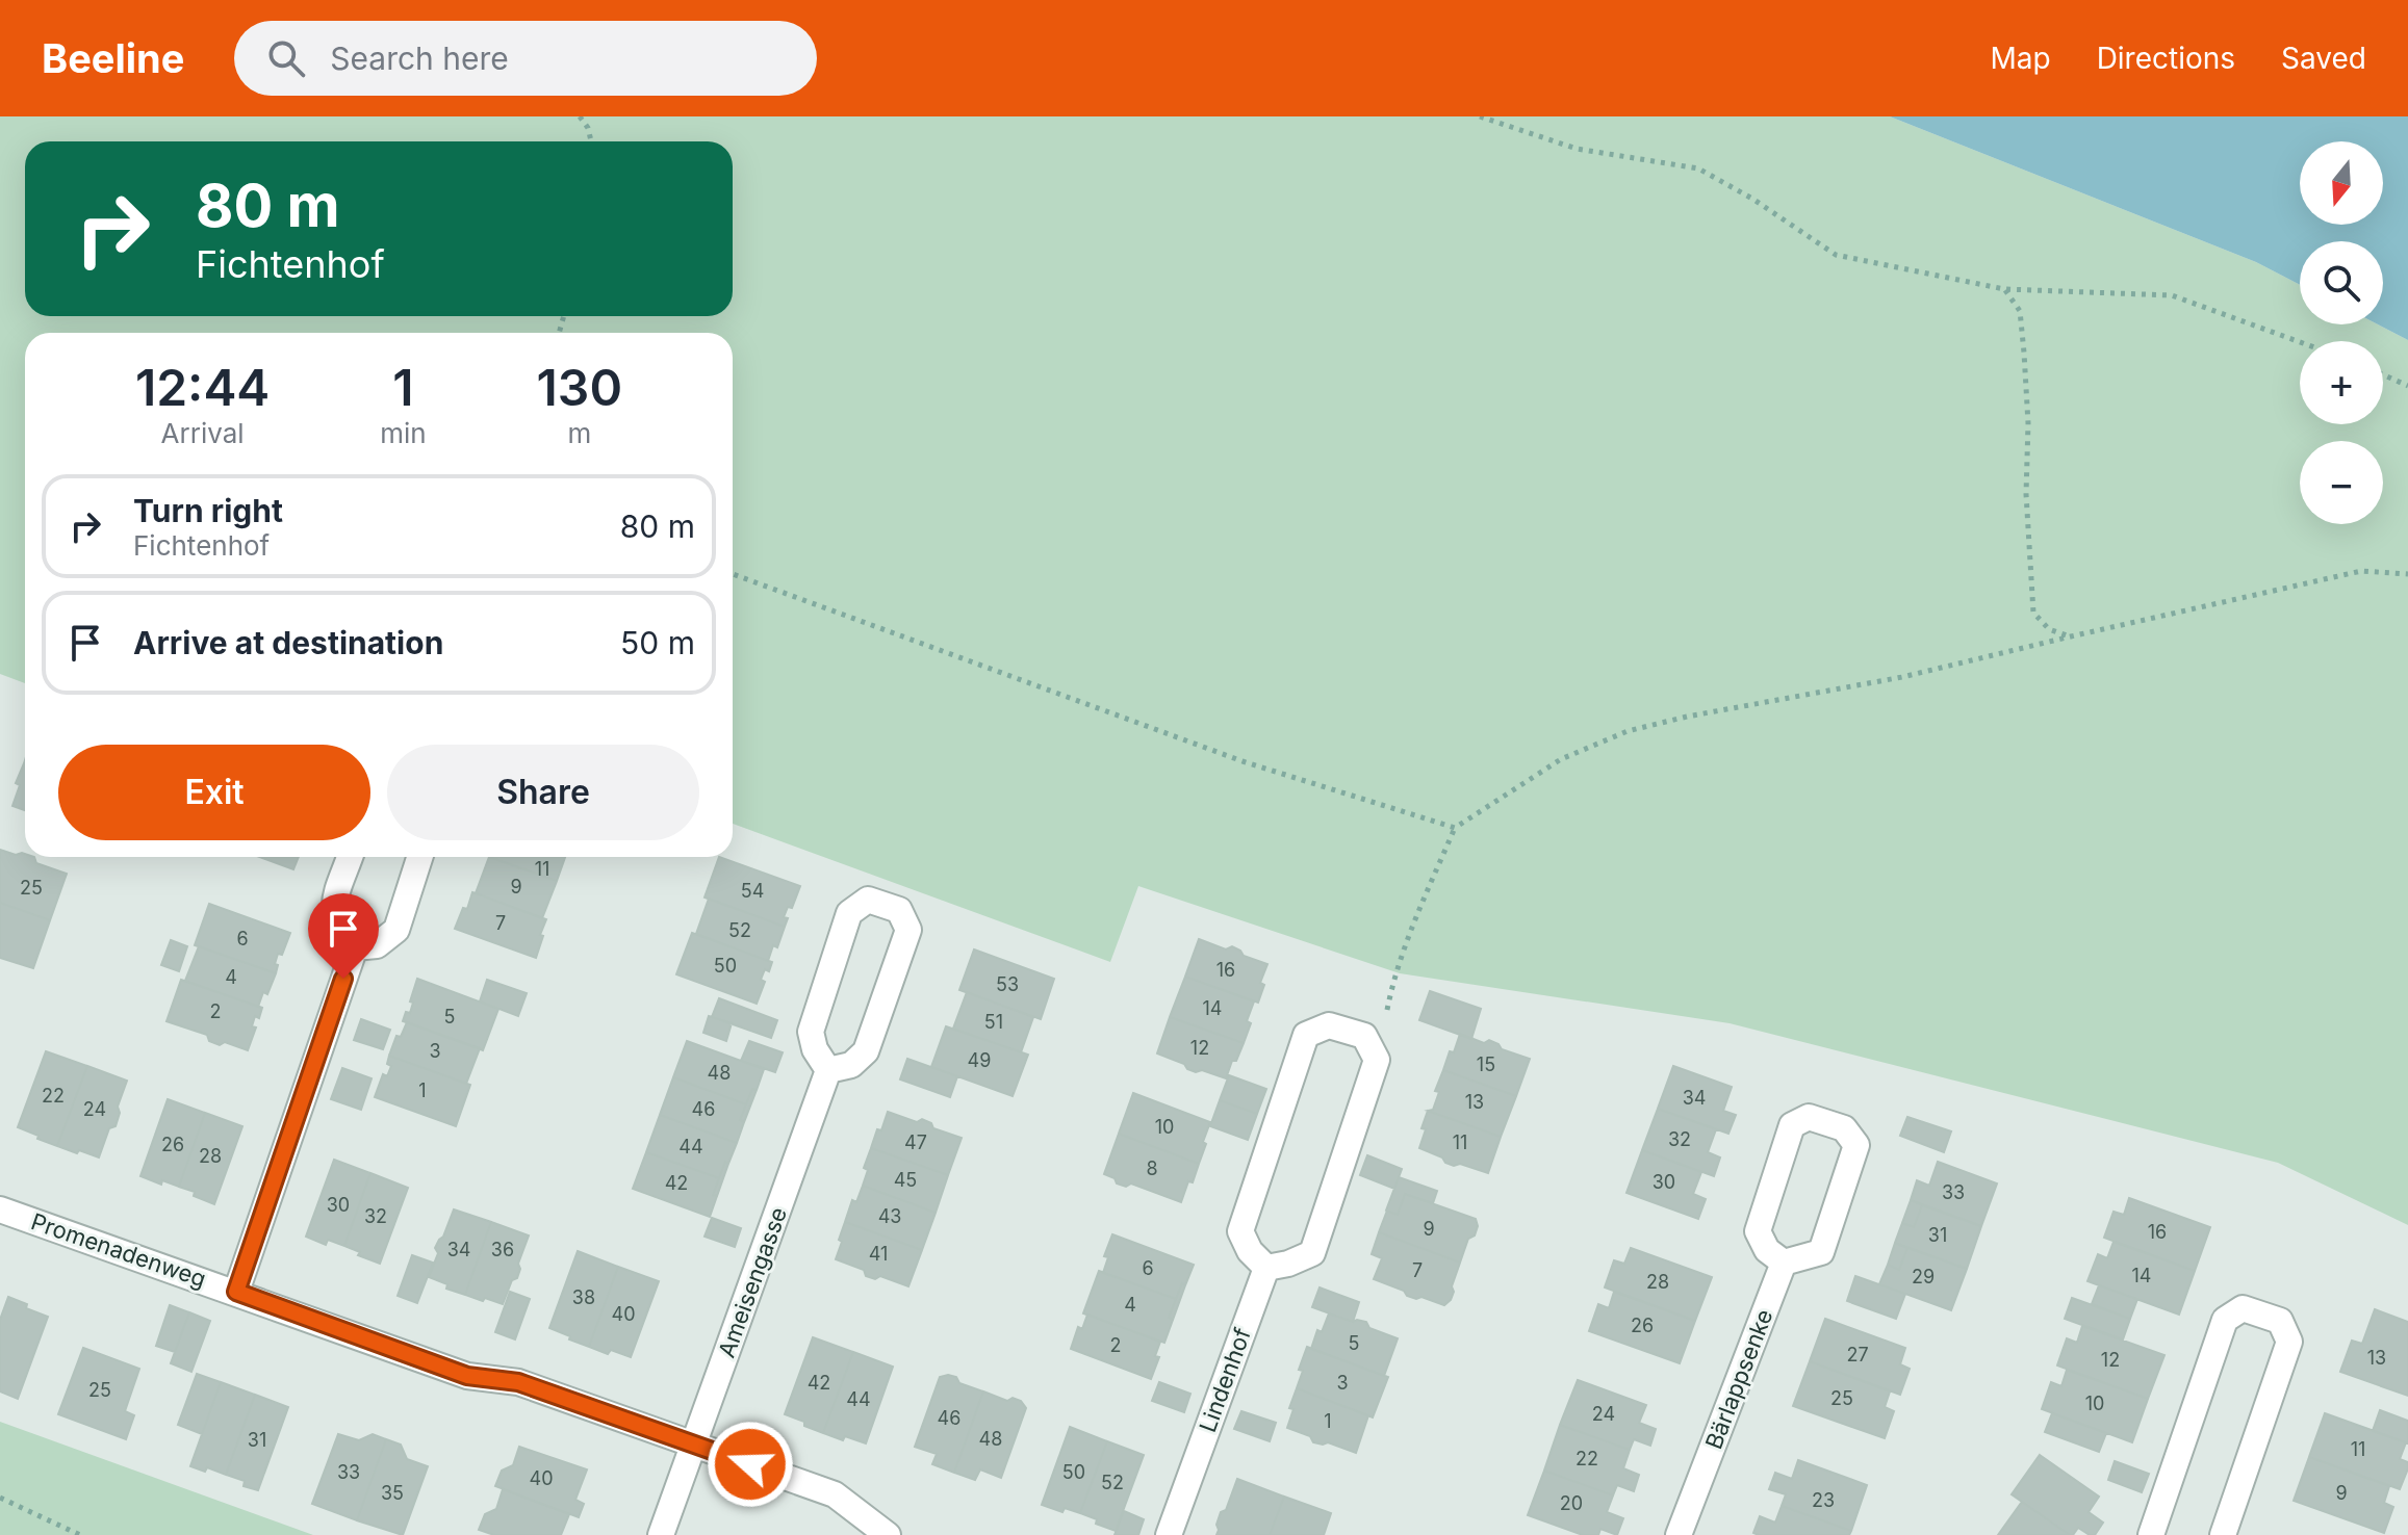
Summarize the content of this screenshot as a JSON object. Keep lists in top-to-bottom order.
{
  "streets": {
    "street": [
      "Promenadenweg",
      "Ameisengasse",
      "Bärlappsenke",
      "Lindenhof"
    ]
  },
  "crossings": [
    ["Promenadenweg", "Ameisengasse"]
  ],
  "house_numbers": [
    "11",
    "9",
    "25",
    "54",
    "7",
    "52",
    "6",
    "50",
    "16",
    "4",
    "53",
    "14",
    "2",
    "5",
    "51",
    "12",
    "3",
    "49",
    "15",
    "48",
    "1",
    "22",
    "34",
    "13",
    "24",
    "46",
    "10",
    "32",
    "47",
    "11",
    "26",
    "44",
    "28",
    "8",
    "45",
    "30",
    "42",
    "33",
    "30",
    "32",
    "43",
    "9",
    "16",
    "31",
    "34",
    "36",
    "41",
    "6",
    "7",
    "14",
    "29",
    "28",
    "38",
    "4",
    "40",
    "26",
    "5",
    "2",
    "27",
    "13",
    "12",
    "42",
    "3",
    "25",
    "25",
    "44",
    "10",
    "24",
    "46",
    "1",
    "48",
    "31",
    "11",
    "22",
    "33",
    "50",
    "40",
    "52",
    "35",
    "9",
    "23",
    "20"
  ],
  "north": "bottom",
  "page": {
    "header": "Beeline",
    "search": "Search here",
    "nav": ["Map", "Directions", "Saved"],
    "map_buttons": ["+", "−"],
    "turn": ["80 m", "Fichtenhof"],
    "eta": [
      "12:44",
      "Arrival",
      "1",
      "min",
      "130",
      "m"
    ],
    "list": [
      {
        "name": "Turn right",
        "note": "Fichtenhof",
        "value": "80 m"
      },
      {
        "name": "Arrive at destination",
        "value": "50 m"
      }
    ],
    "buttons": ["Exit", "Share"]
  }
}
